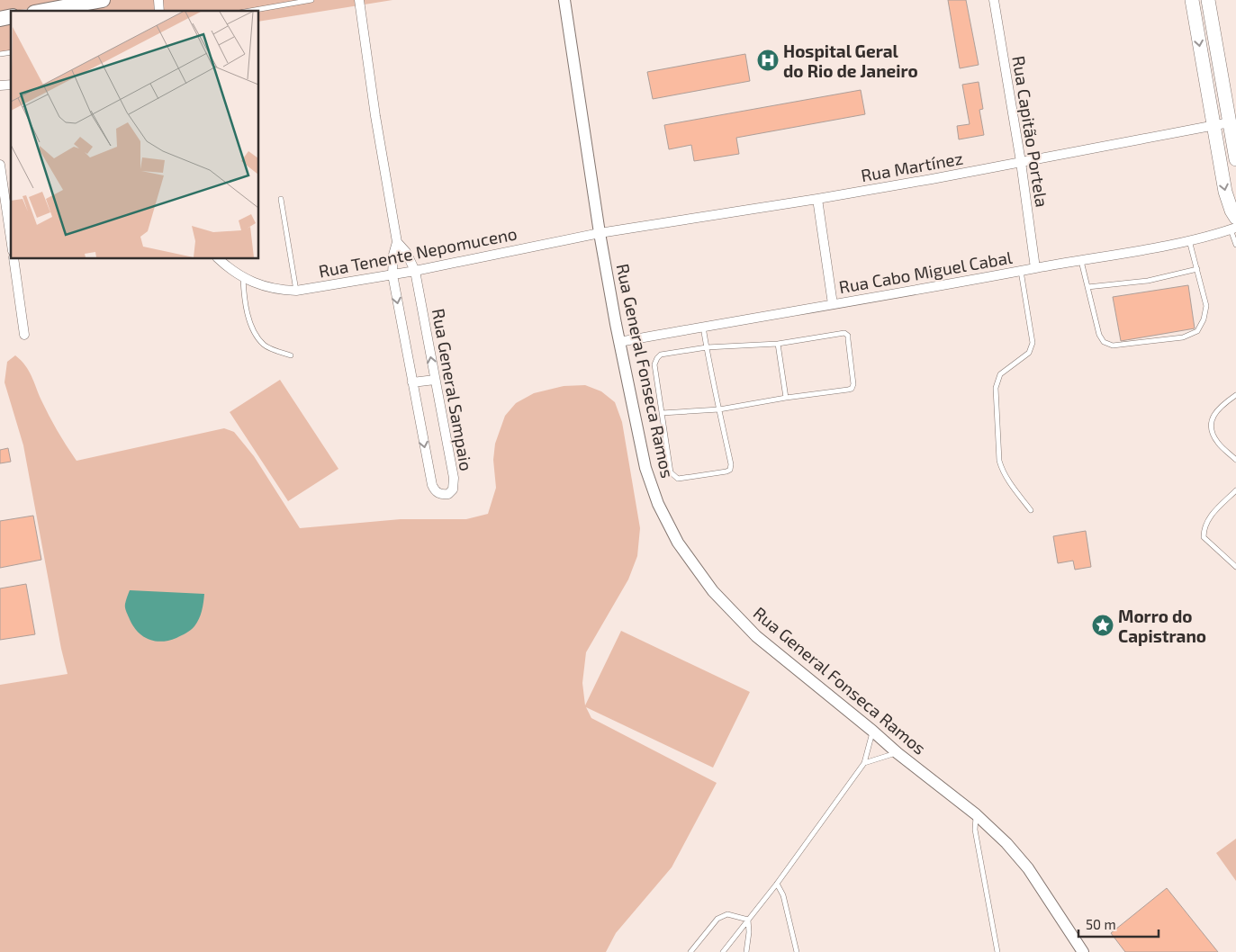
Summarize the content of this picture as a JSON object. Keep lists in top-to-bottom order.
{
  "streets": {
    "street": [
      "Rua Capitão Portela",
      "Rua Martínez",
      "Rua Tenente Nepomuceno",
      "Rua Cabo Miguel Cabal",
      "Rua General Fonseca Ramos",
      "Rua General Sampaio"
    ]
  },
  "crossings": [
    ["Rua Capitão Portela", "Rua Martínez"],
    ["Rua Capitão Portela", "Rua Cabo Miguel Cabal"],
    ["Rua Martínez", "Rua Tenente Nepomuceno"],
    ["Rua Martínez", "Rua General Fonseca Ramos"],
    ["Rua Tenente Nepomuceno", "Rua General Fonseca Ramos"],
    ["Rua Tenente Nepomuceno", "Rua General Sampaio"],
    ["Rua Cabo Miguel Cabal", "Rua General Fonseca Ramos"]
  ],
  "places": {
    "hospital": ["Hospital Geral do Rio de Janeiro"],
    "place": ["Morro do Capistrano"]
  },
  "scale_bar": "50 m"
}
